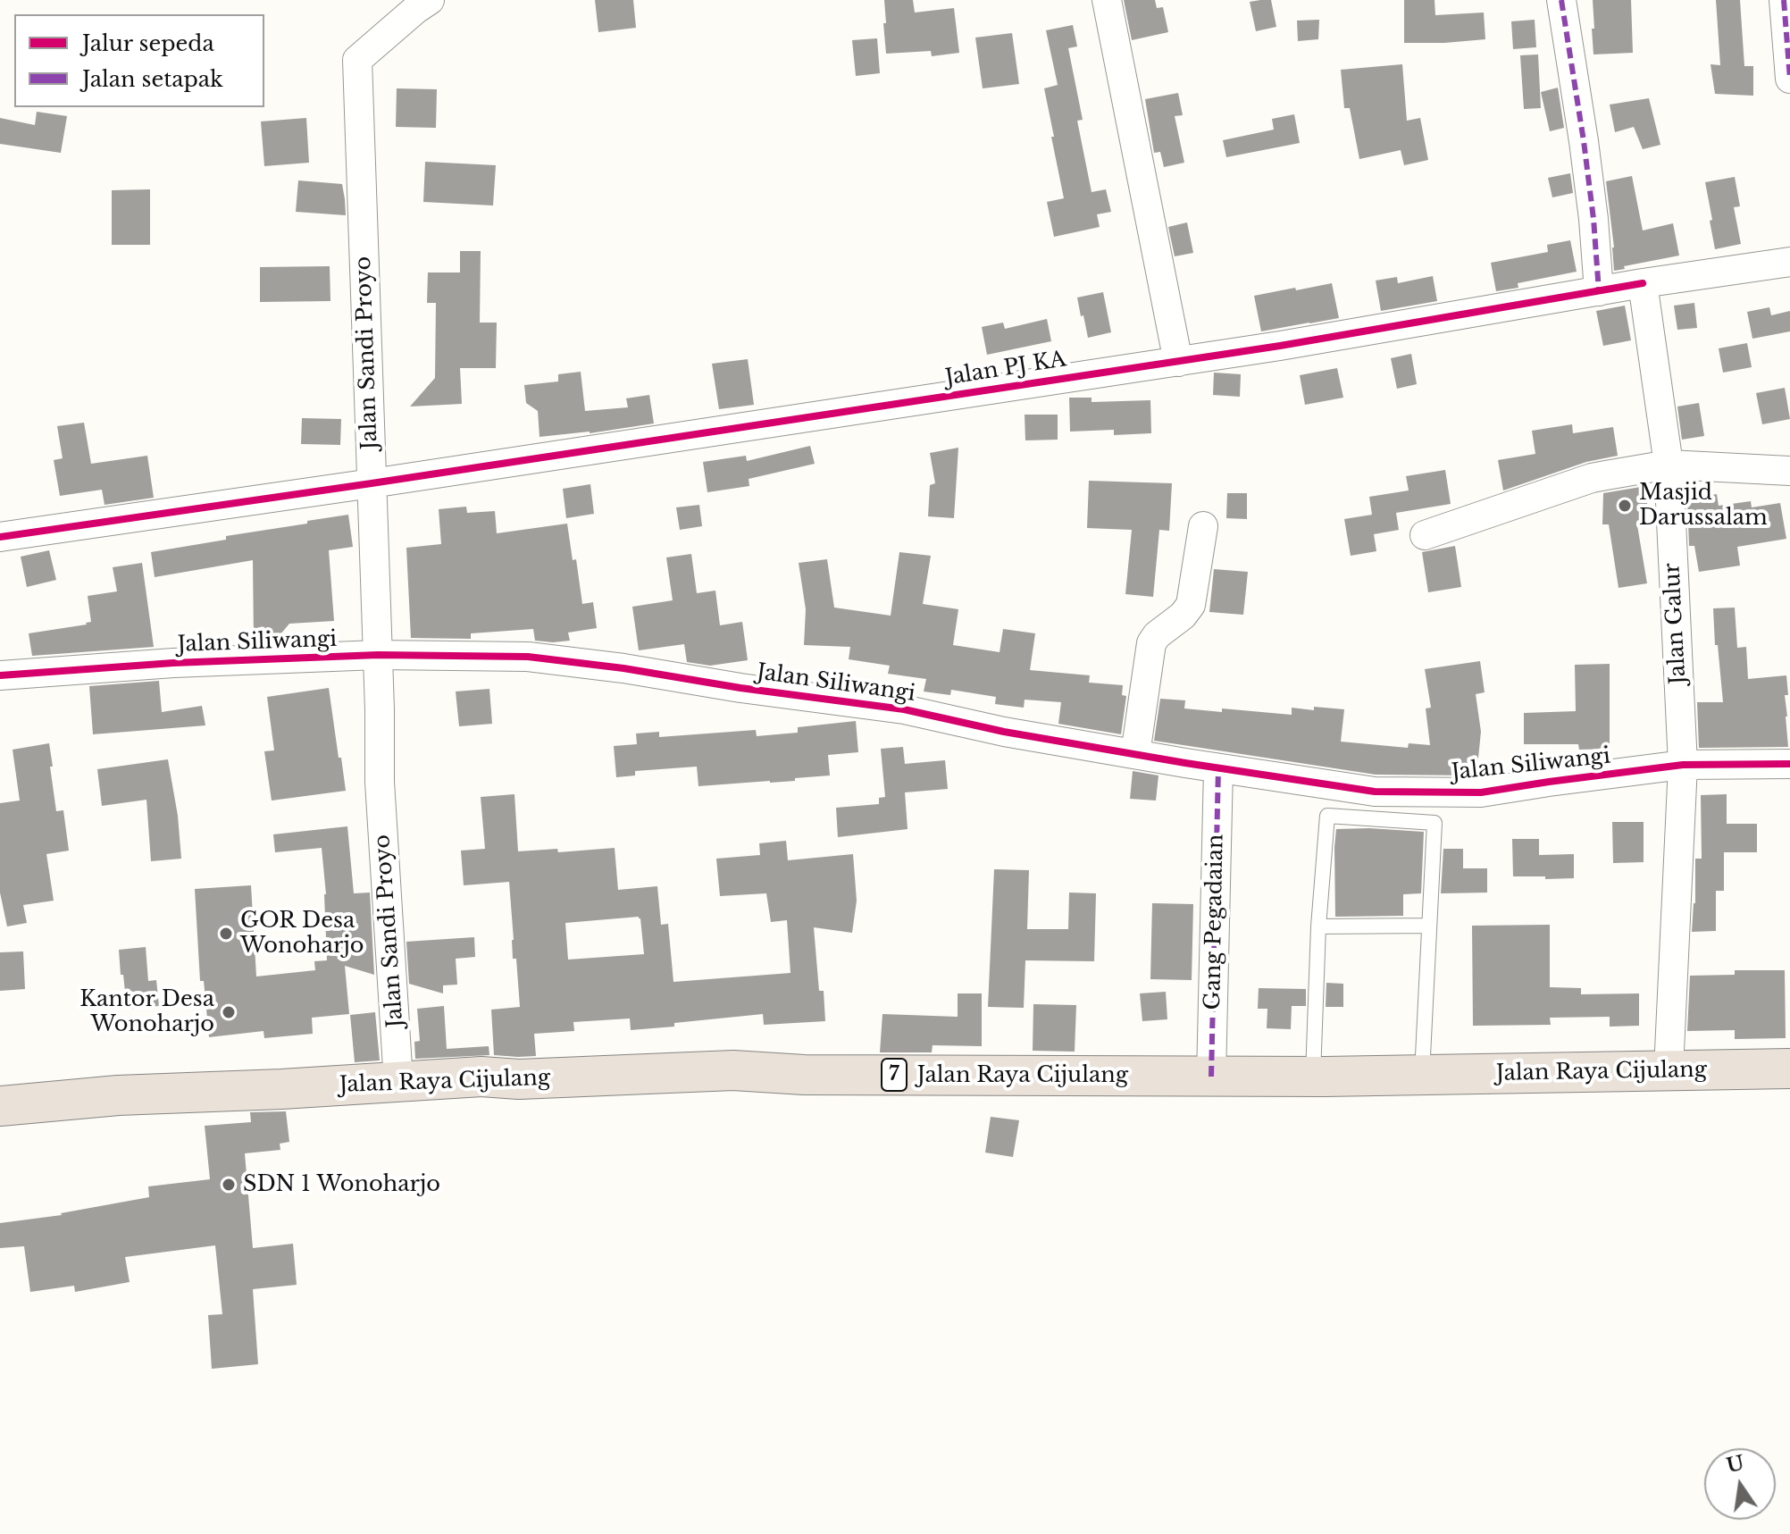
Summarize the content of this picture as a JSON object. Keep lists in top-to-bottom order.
{
  "streets": {
    "highway": ["Jalan Raya Cijulang", "7"],
    "street": [
      "Jalan Sandi Proyo",
      "Jalan PJ KA",
      "Jalan Galur",
      "Jalan Siliwangi",
      "Gang Pegadaian"
    ]
  },
  "crossings": [
    ["Jalan Sandi Proyo", "Jalan PJ KA"],
    ["Jalan Sandi Proyo", "Jalan Siliwangi"],
    ["Jalan Sandi Proyo", "Jalan Raya Cijulang"],
    ["Jalan PJ KA", "Jalan Galur"],
    ["Jalan Galur", "Jalan Siliwangi"],
    ["Jalan Galur", "Jalan Raya Cijulang"],
    ["Jalan Siliwangi", "Gang Pegadaian"],
    ["Gang Pegadaian", "Jalan Raya Cijulang"]
  ],
  "places": [
    "Masjid Darussalam",
    "GOR Desa Wonoharjo",
    "Kantor Desa Wonoharjo",
    "SDN 1 Wonoharjo"
  ],
  "legend": ["Jalur sepeda", "Jalan setapak"],
  "north": "top"
}
